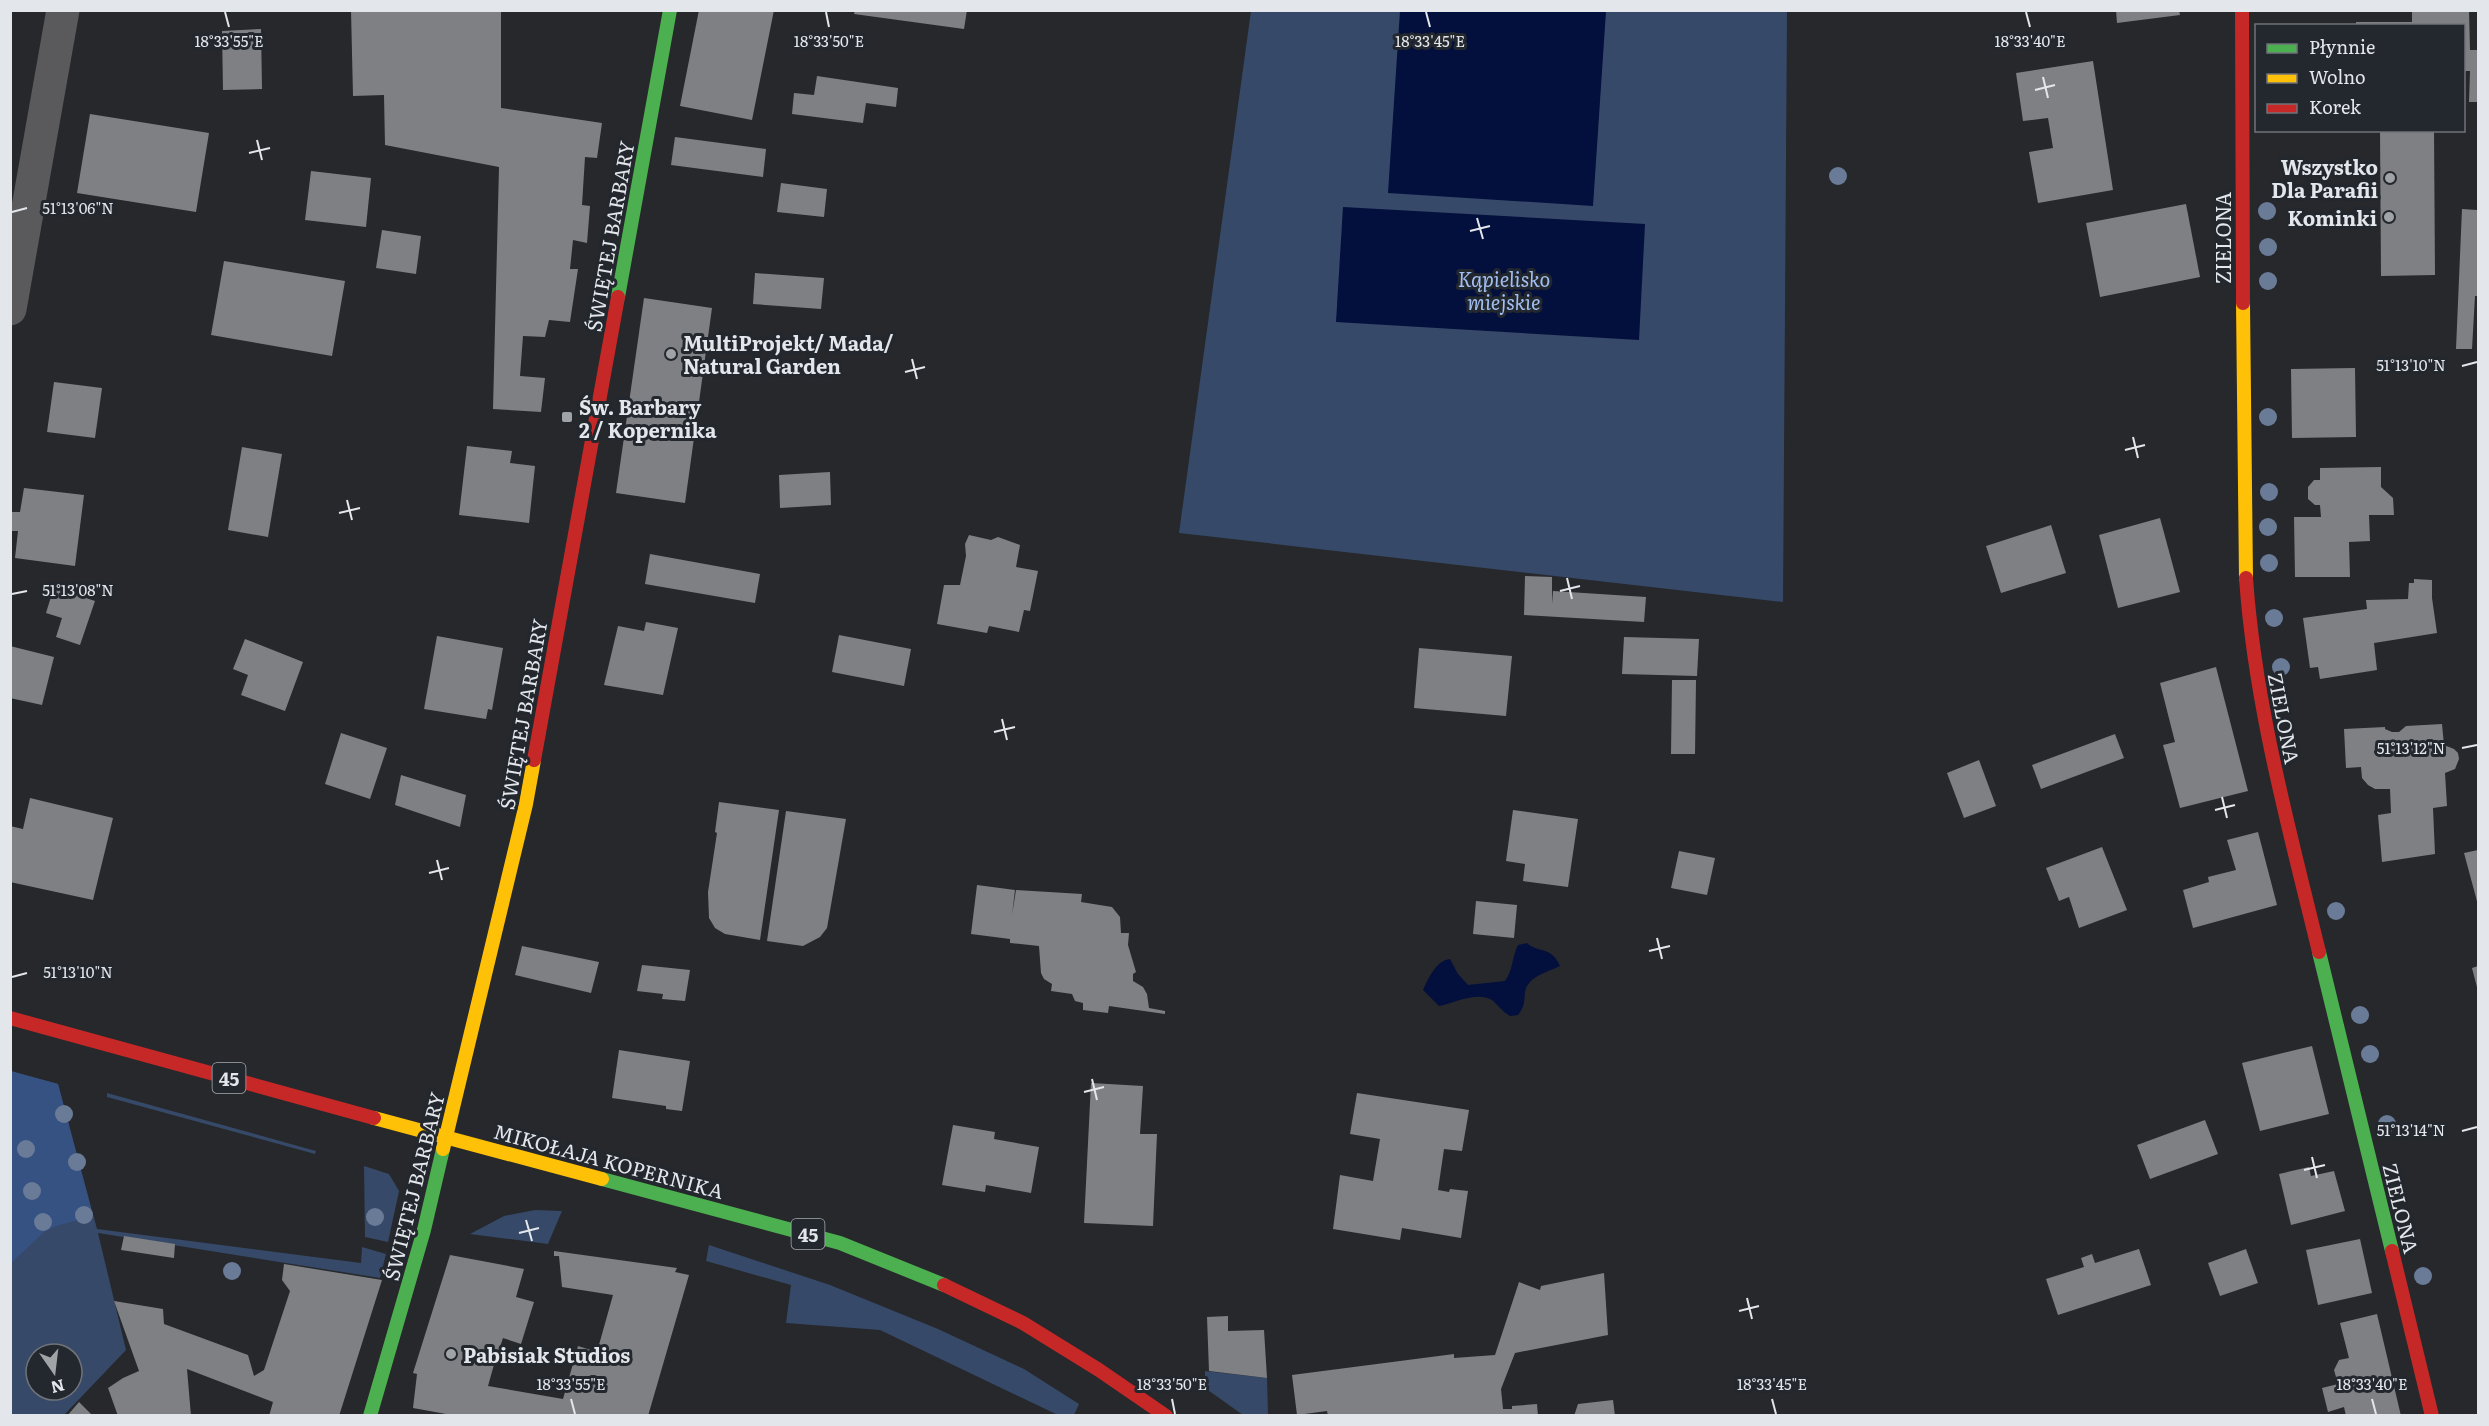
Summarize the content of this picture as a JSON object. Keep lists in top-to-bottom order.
{
  "streets": {
    "street": [
      "ŚWIĘTEJ BARBARY",
      "ZIELONA",
      "45",
      "MIKOŁAJA KOPERNIKA"
    ]
  },
  "crossings": [
    ["ŚWIĘTEJ BARBARY", "MIKOŁAJA KOPERNIKA"]
  ],
  "parks": ["Kąpielisko miejskie"],
  "places": {
    "other": [
      "Wszystko Dla Parafii",
      "Kominki",
      "MultiProjekt/ Mada/ Natural Garden",
      "Pabisiak Studios"
    ],
    "transit": ["Św. Barbary 2 / Kopernika"]
  },
  "legend": ["Płynnie", "Wolno", "Korek"],
  "north": "bottom",
  "coordinates": [
    "18°33'55\"E",
    "18°33'50\"E",
    "18°33'45\"E",
    "18°33'40\"E",
    "51°13'06\"N",
    "51°13'10\"N",
    "51°13'08\"N",
    "51°13'12\"N",
    "51°13'14\"N"
  ]
}
